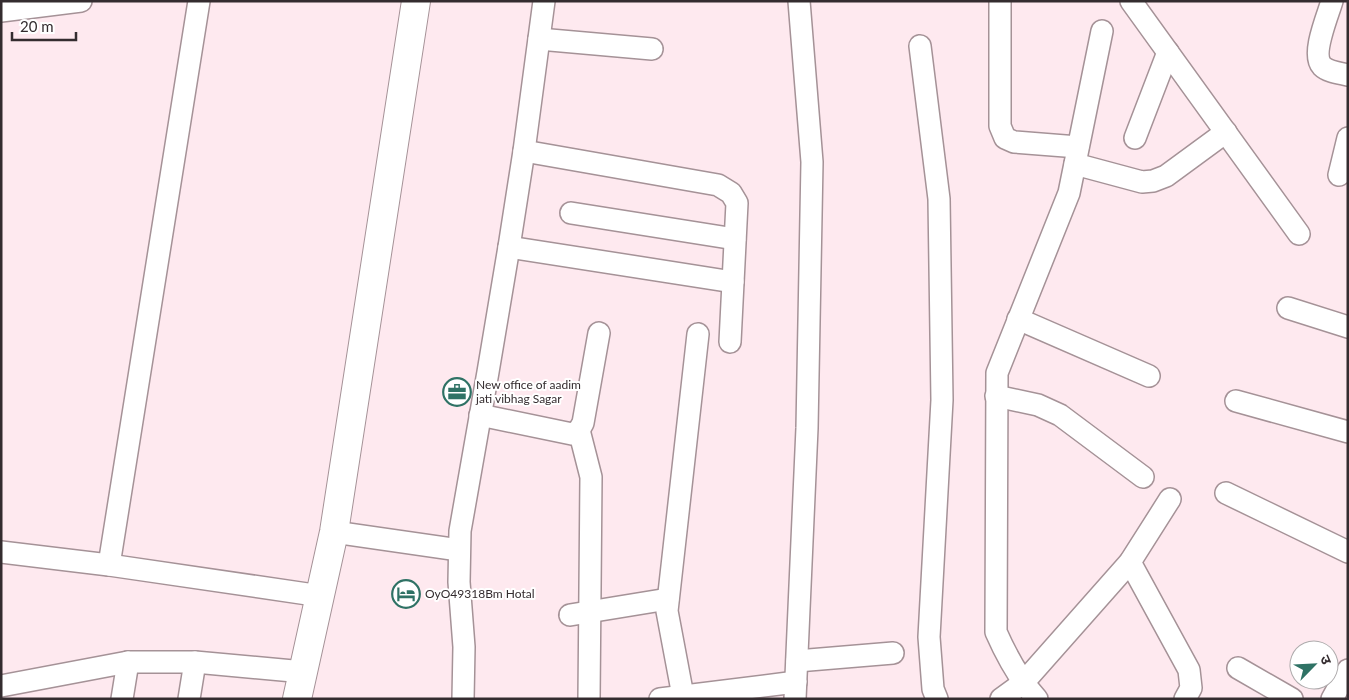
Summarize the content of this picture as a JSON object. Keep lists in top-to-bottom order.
{
  "places": {
    "office": ["New office of aadim jati vibhag Sagar"],
    "hotel": ["OyO49318Bm Hotal"]
  },
  "scale_bar": "20 m",
  "north": "top right"
}
